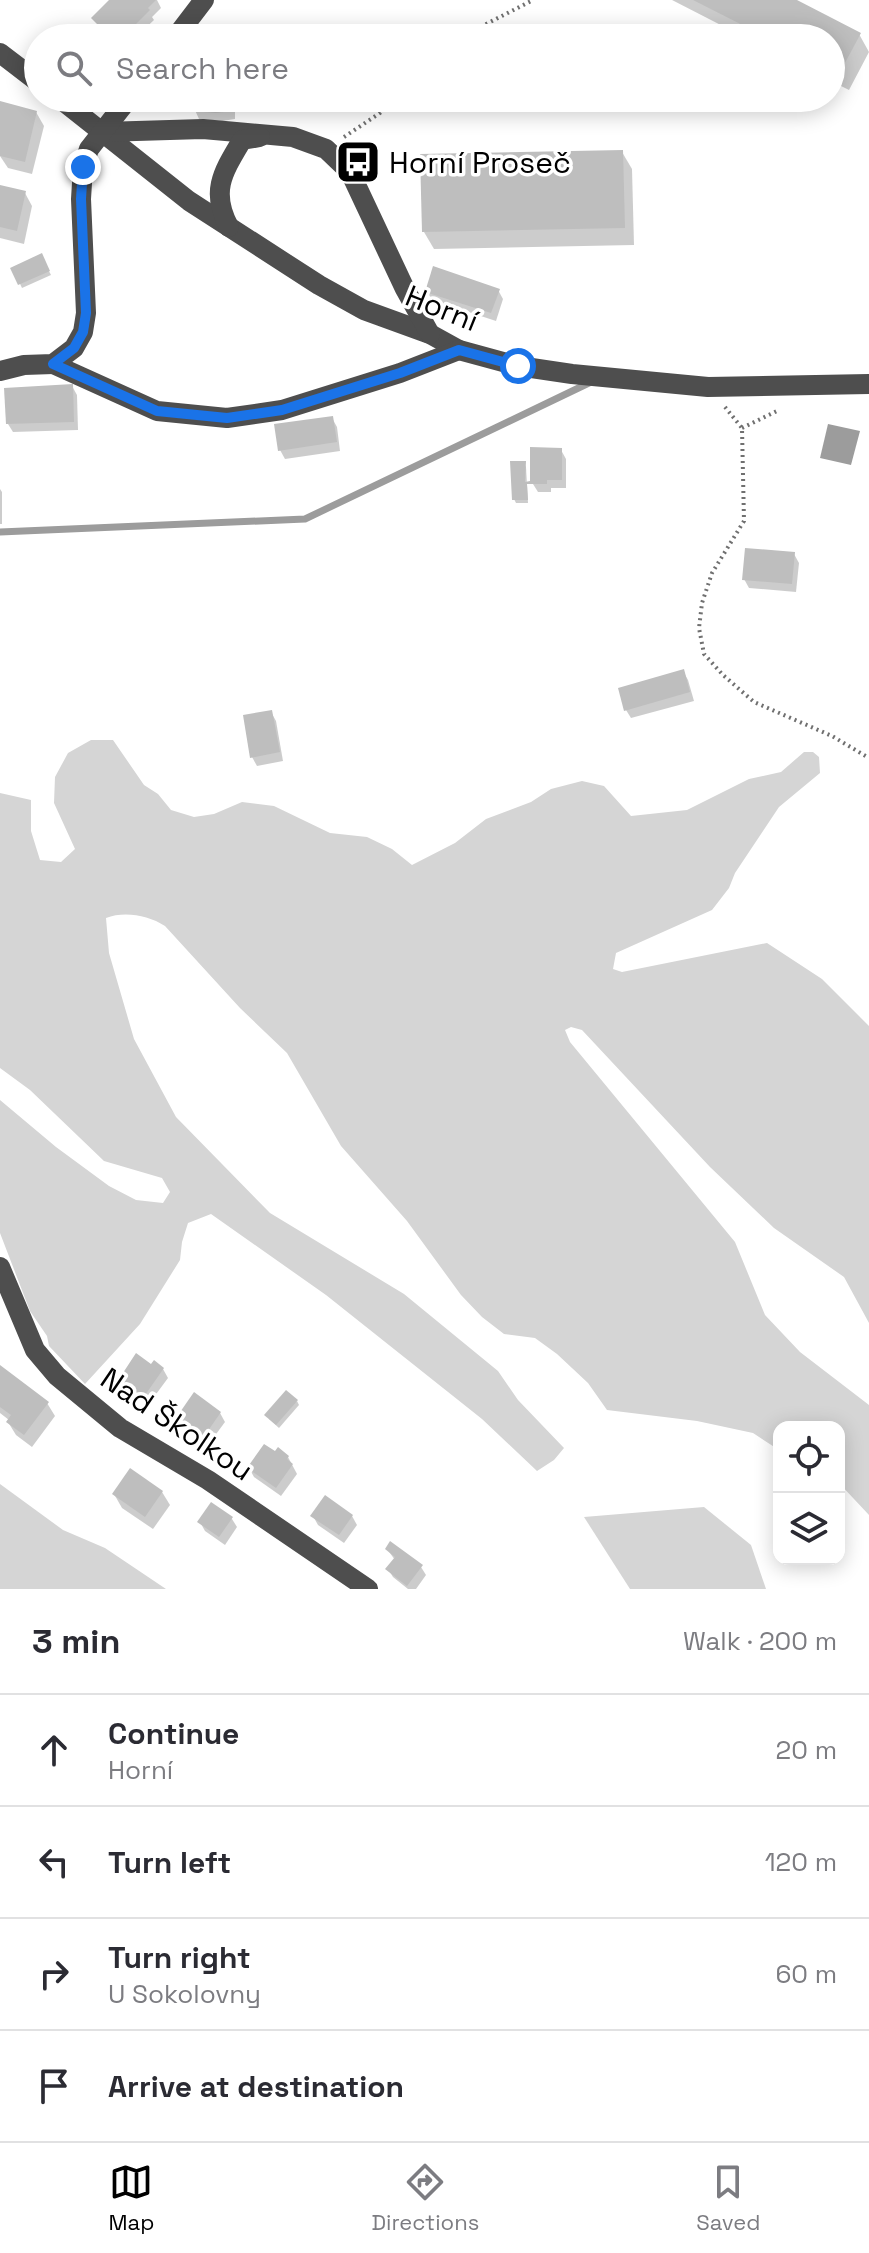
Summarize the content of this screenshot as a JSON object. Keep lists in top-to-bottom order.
{
  "streets": {
    "street": ["Horní", "Nad Školkou"]
  },
  "places": {
    "bus stop": ["Horní Proseč"]
  },
  "page": {
    "search": "Search here",
    "heading": ["3 min", "Walk · 200 m"],
    "list": [
      ["Continue", "Horní", "20 m"],
      ["Turn left", "120 m"],
      ["Turn right", "U Sokolovny", "60 m"],
      "Arrive at destination"
    ],
    "nav": ["Map", "Directions", "Saved"]
  }
}
